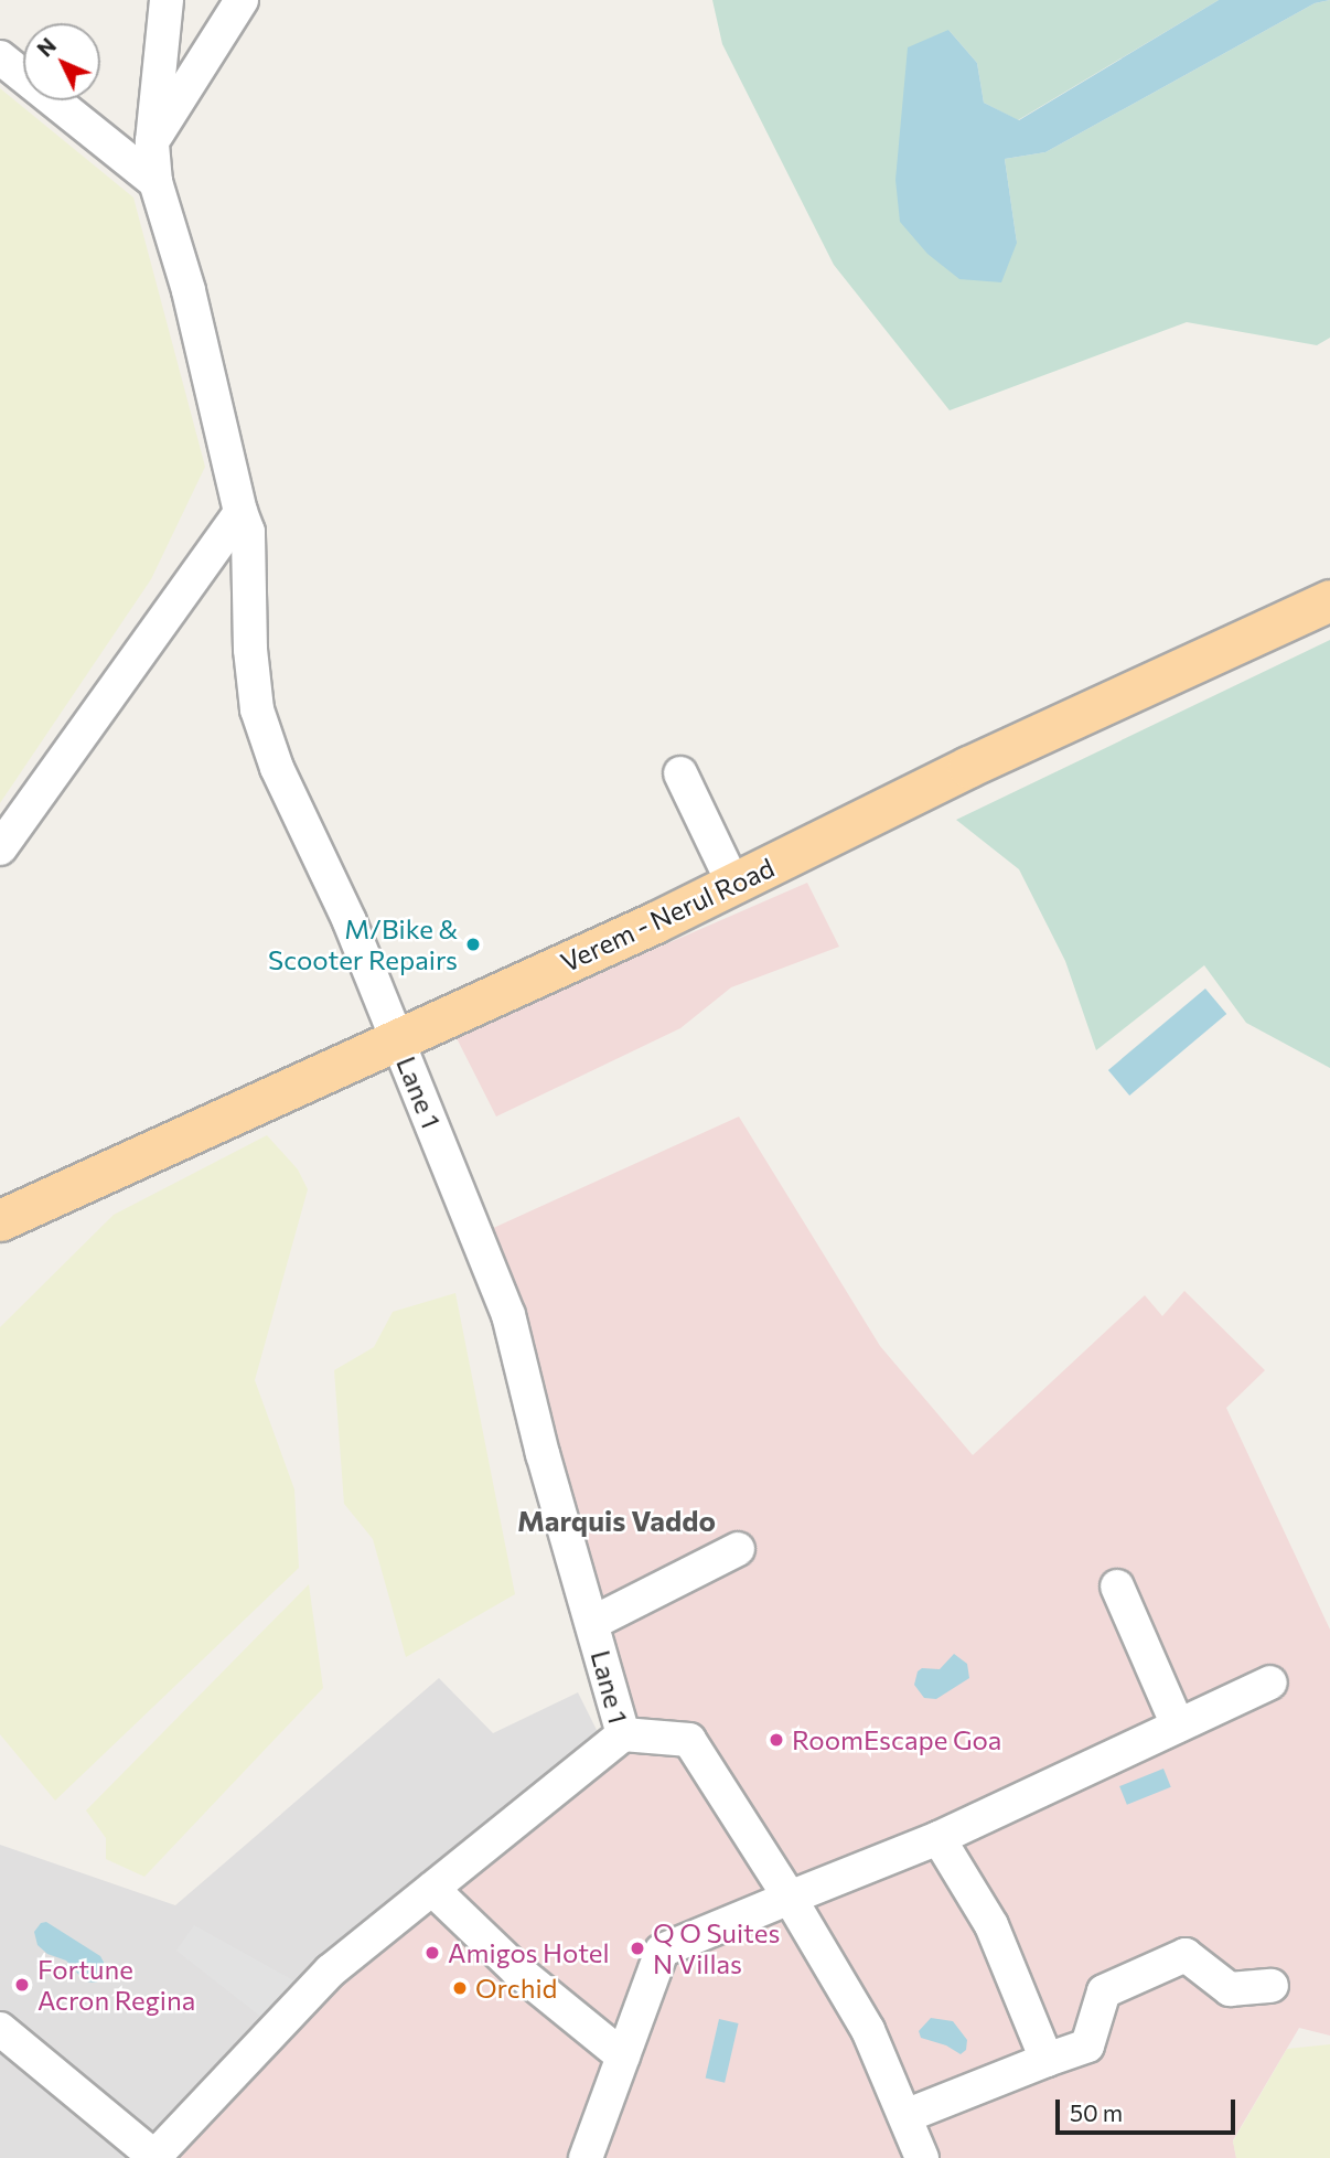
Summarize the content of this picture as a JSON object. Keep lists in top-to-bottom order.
{
  "streets": {
    "main road": ["Verem - Nerul Road"],
    "street": ["Lane 1"]
  },
  "crossings": [
    ["Verem - Nerul Road", "Lane 1"]
  ],
  "districts": ["Marquis Vaddo"],
  "places": [
    "M/Bike & Scooter Repairs",
    "RoomEscape Goa",
    "Q O Suites N Villas",
    "Amigos Hotel",
    "Fortune Acron Regina",
    "Orchid"
  ],
  "scale_bar": "50 m",
  "north": "top left"
}
